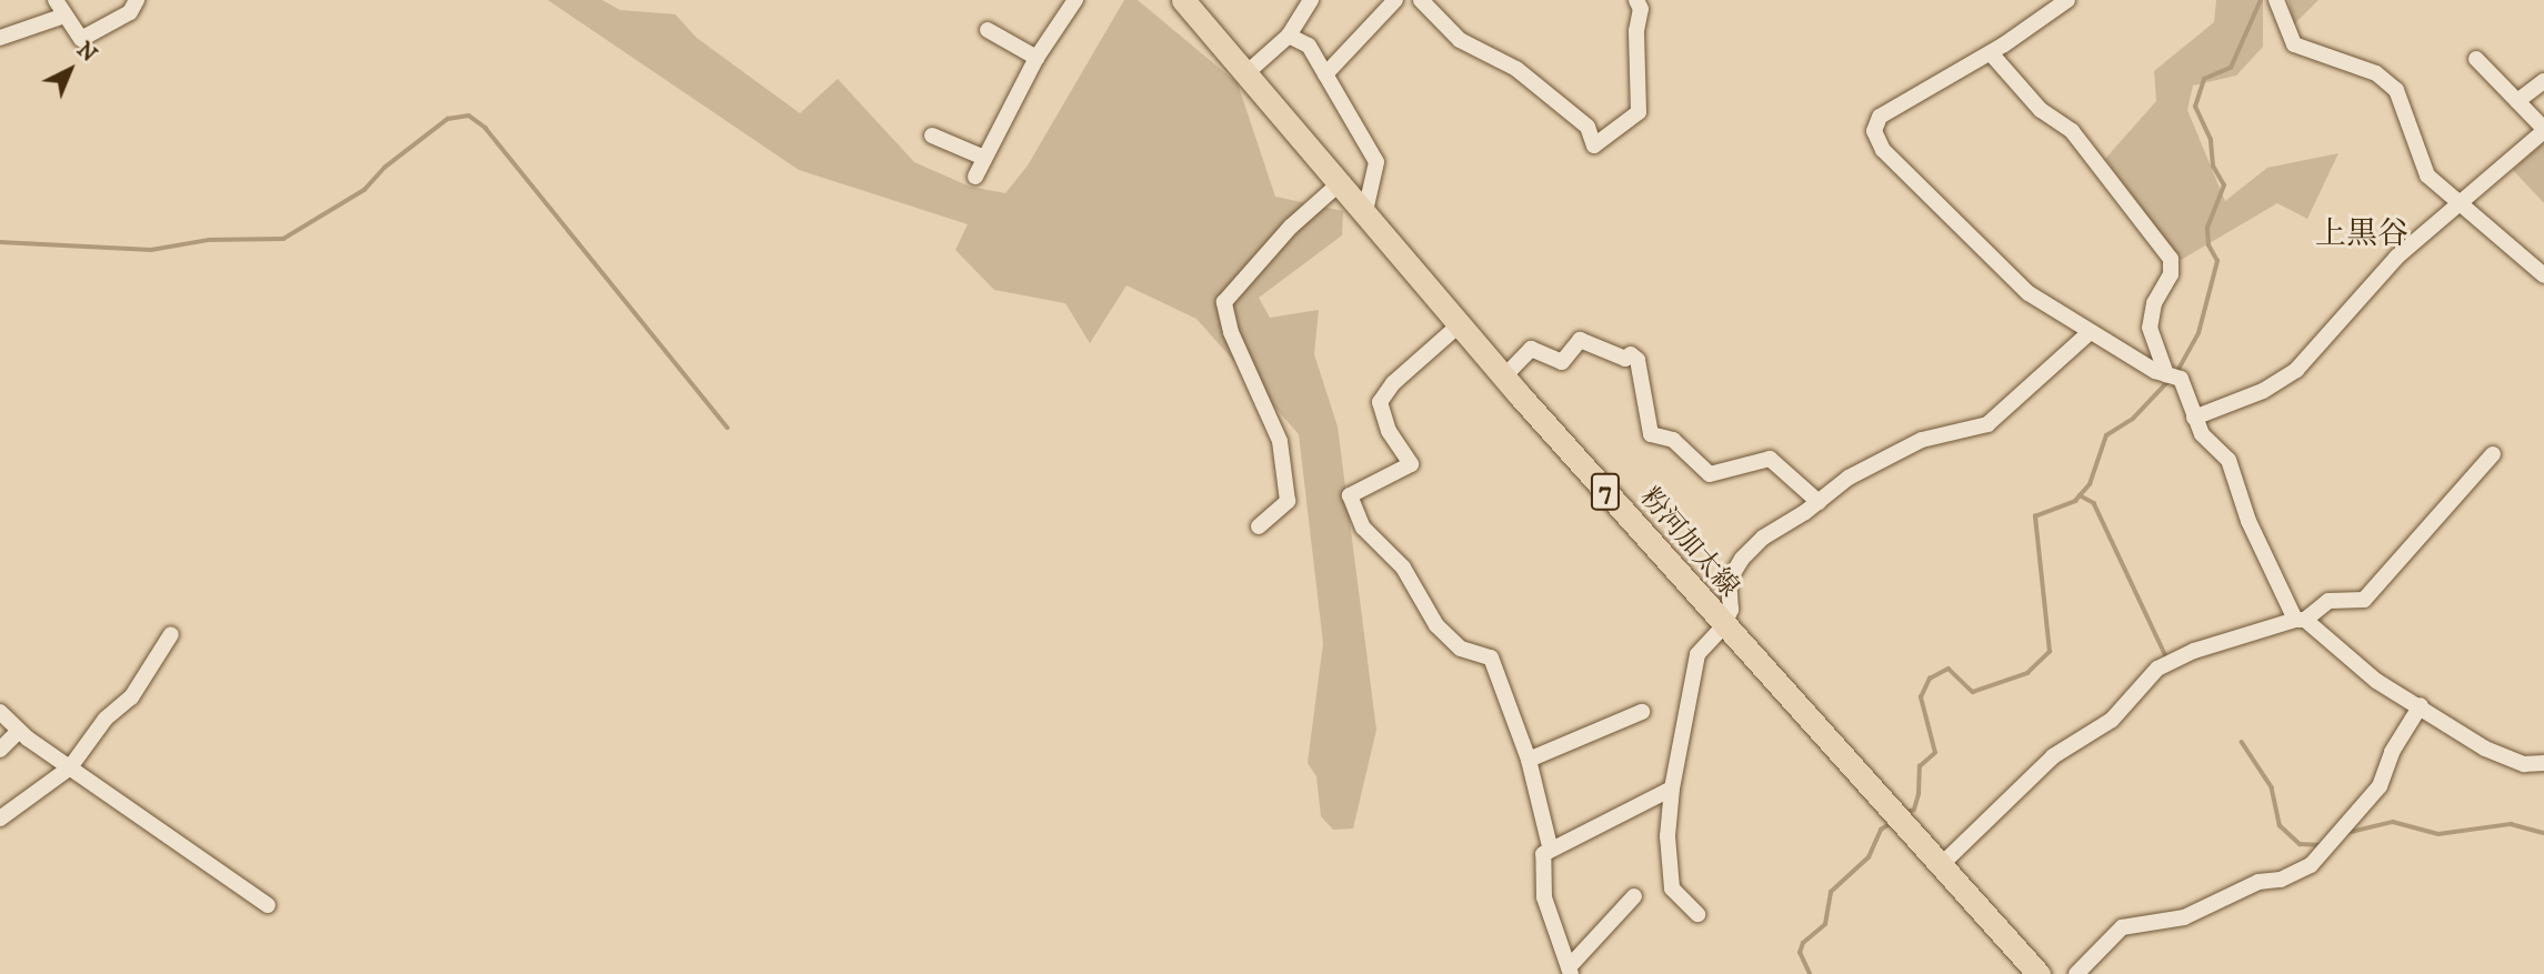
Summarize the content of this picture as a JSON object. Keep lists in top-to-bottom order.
{
  "streets": {
    "main road": ["7", "粉河加太線"]
  },
  "districts": ["上黒谷"],
  "north": "top right"
}
